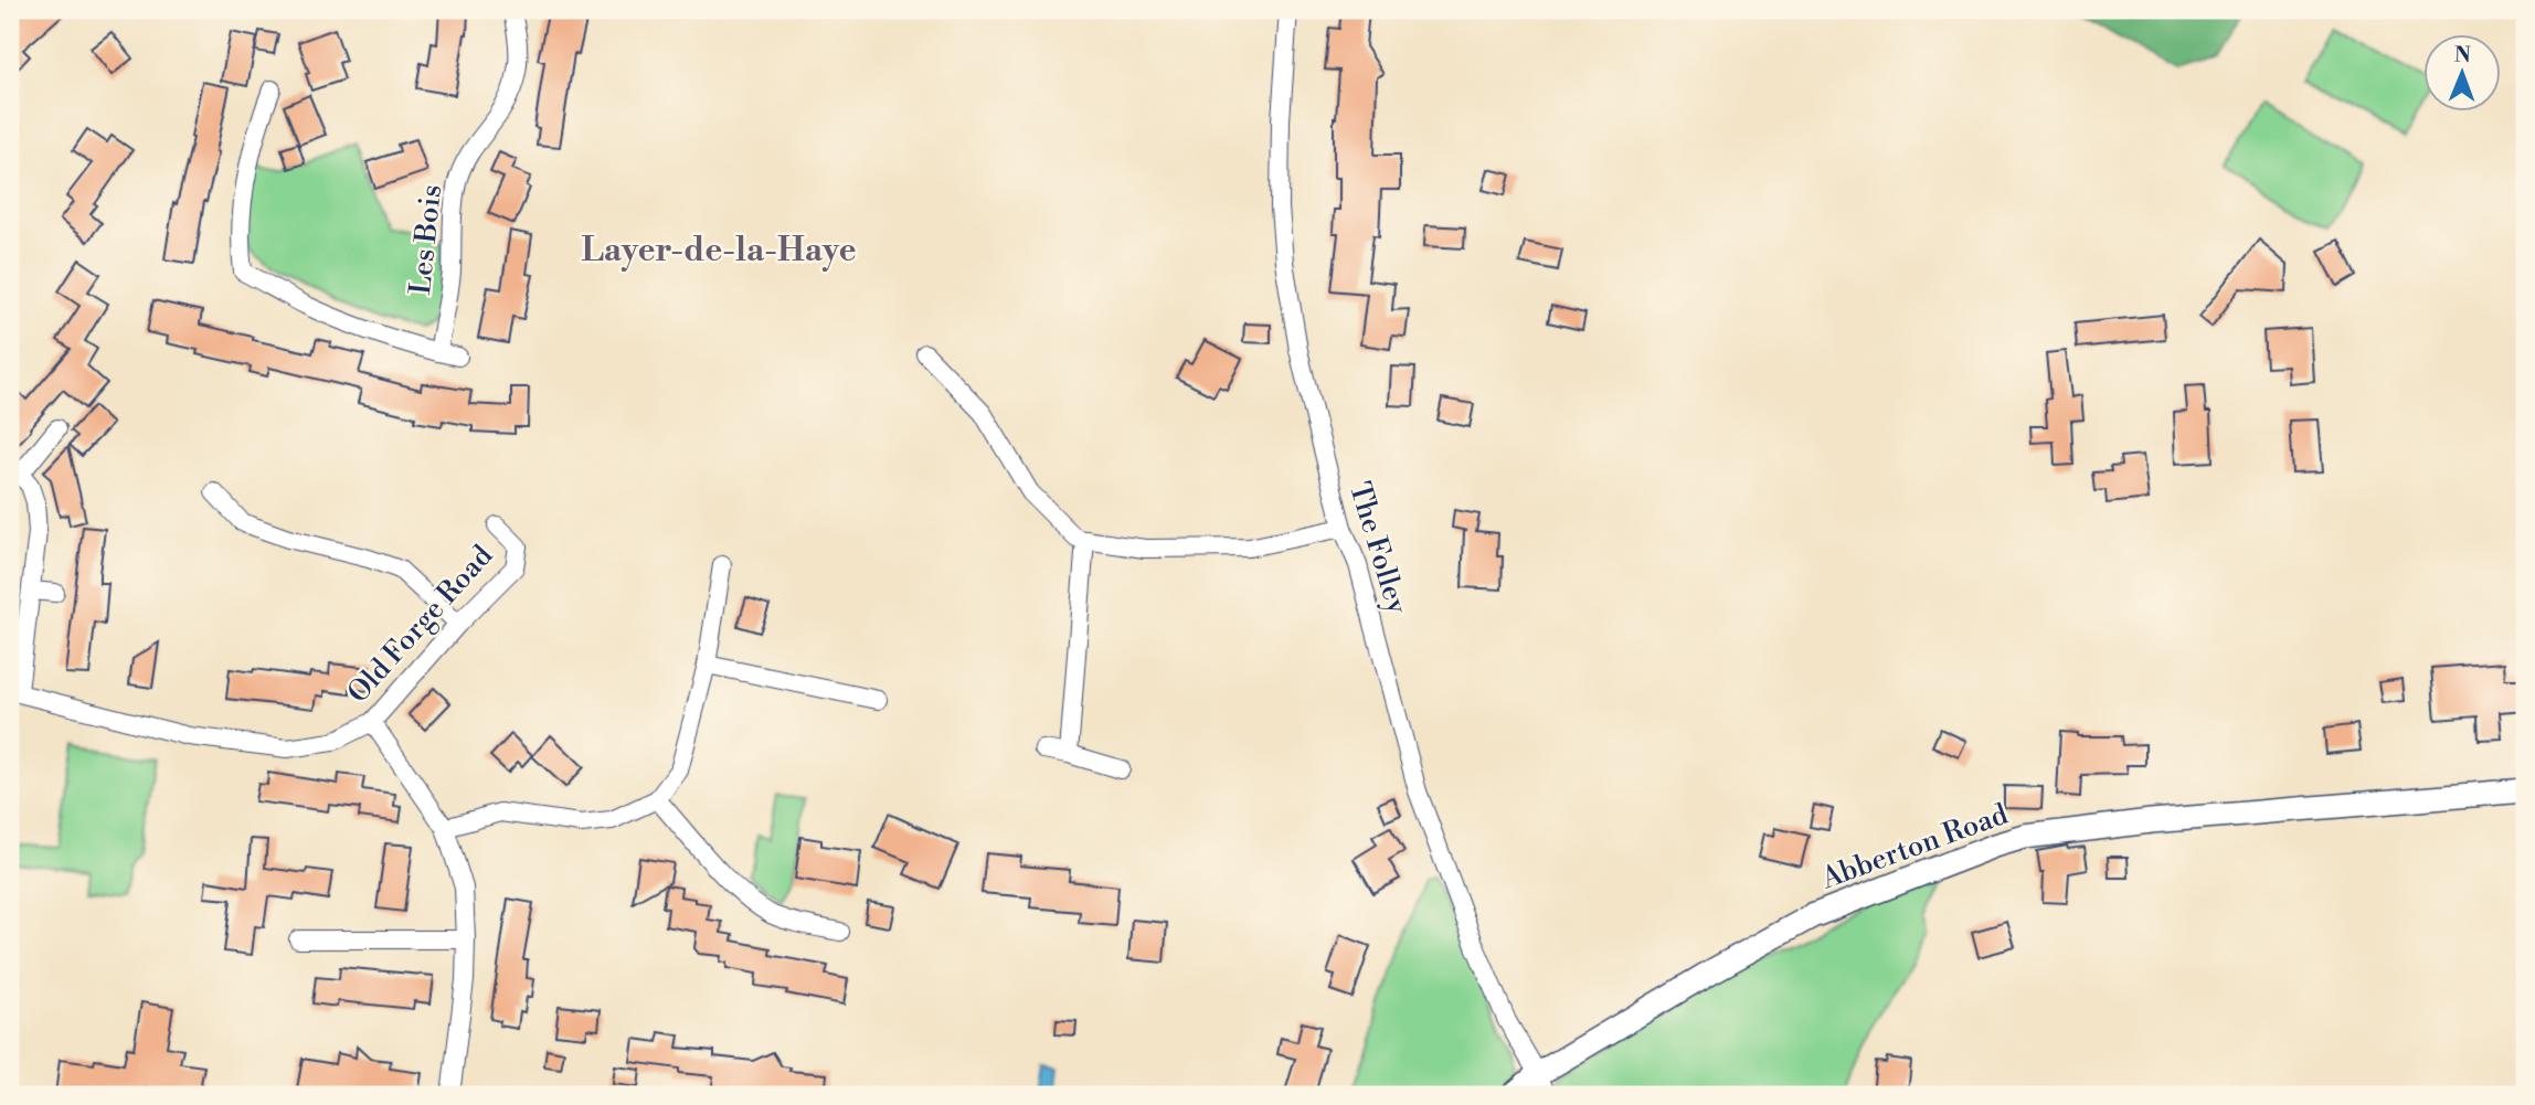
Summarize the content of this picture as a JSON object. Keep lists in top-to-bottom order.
{
  "streets": {
    "street": [
      "Les Bois",
      "The Folley",
      "Old Forge Road",
      "Abberton Road"
    ]
  },
  "crossings": [
    ["The Folley", "Abberton Road"]
  ],
  "districts": ["Layer-de-la-Haye"],
  "north": "top"
}
